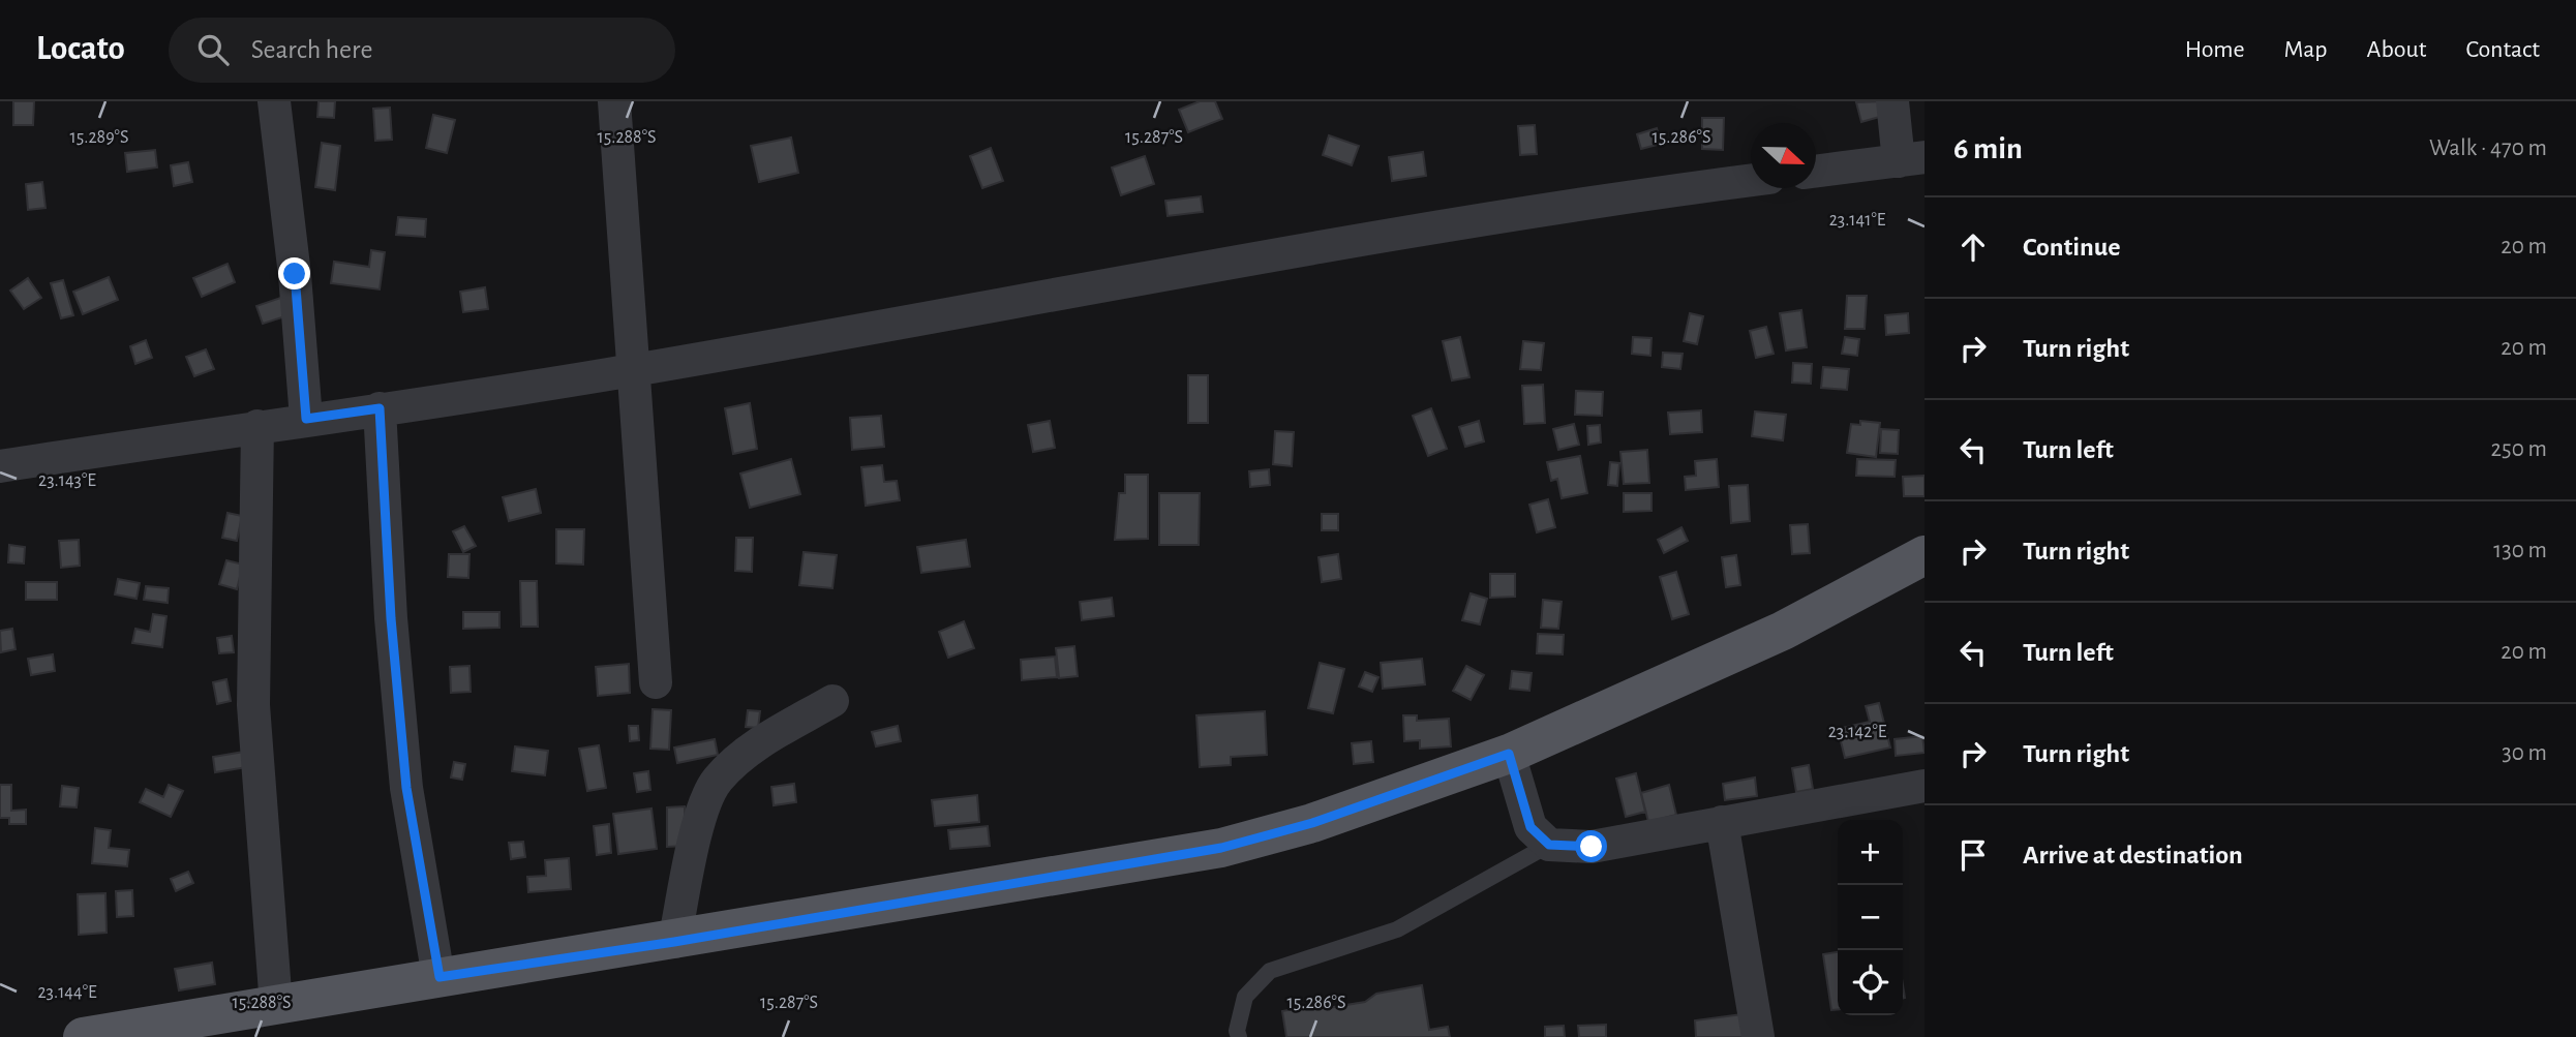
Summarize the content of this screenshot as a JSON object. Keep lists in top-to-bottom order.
{
  "north": "right",
  "page": {
    "header": "Locato",
    "search": "Search here",
    "nav": [
      "Home",
      "Map",
      "About",
      "Contact"
    ],
    "heading": ["6 min", "Walk · 470 m"],
    "list": [
      ["Continue", "20 m"],
      ["Turn right", "20 m"],
      ["Turn left", "250 m"],
      ["Turn right", "130 m"],
      ["Turn left", "20 m"],
      ["Turn right", "30 m"],
      "Arrive at destination"
    ],
    "map_buttons": ["+", "−"]
  },
  "coordinates": [
    "15.288°S",
    "15.287°S",
    "15.286°S",
    "15.289°S",
    "23.141°E",
    "23.143°E",
    "23.142°E",
    "23.144°E"
  ]
}
